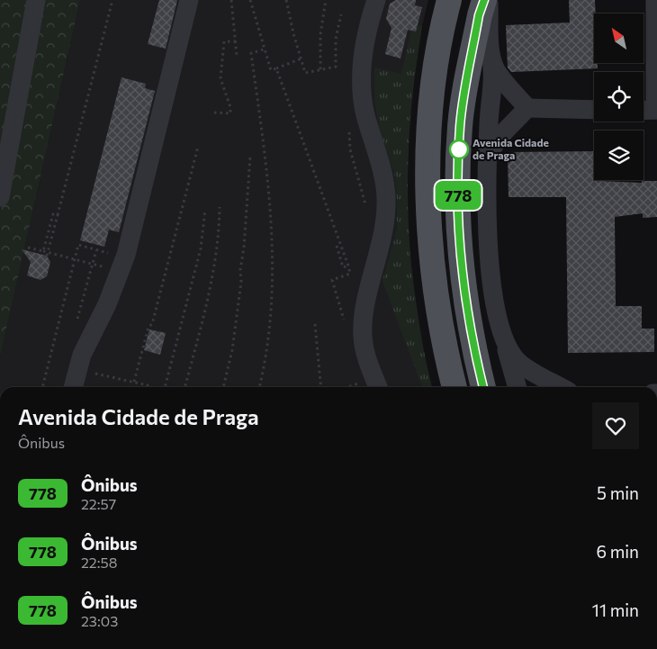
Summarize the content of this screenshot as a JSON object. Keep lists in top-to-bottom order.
{
  "places": ["Avenida Cidade de Praga"],
  "lines": ["bus line 778"],
  "north": "top left",
  "page": {
    "on_map": "778",
    "heading": ["Avenida Cidade de Praga", "Ônibus"],
    "list": [
      {
        "mark": "778",
        "name": "Ônibus",
        "note": "22:57",
        "value": "5 min"
      },
      {
        "mark": "778",
        "name": "Ônibus",
        "note": "22:58",
        "value": "6 min"
      },
      {
        "mark": "778",
        "name": "Ônibus",
        "note": "23:03",
        "value": "11 min"
      }
    ]
  }
}
